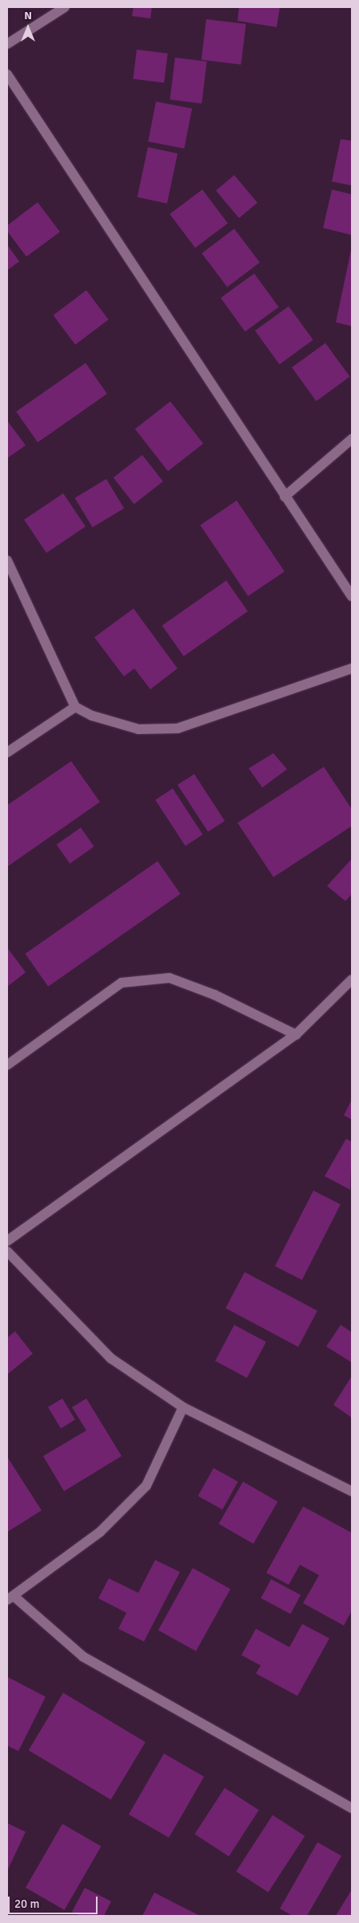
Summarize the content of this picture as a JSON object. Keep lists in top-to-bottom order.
{
  "scale_bar": "20 m",
  "north": "top"
}
